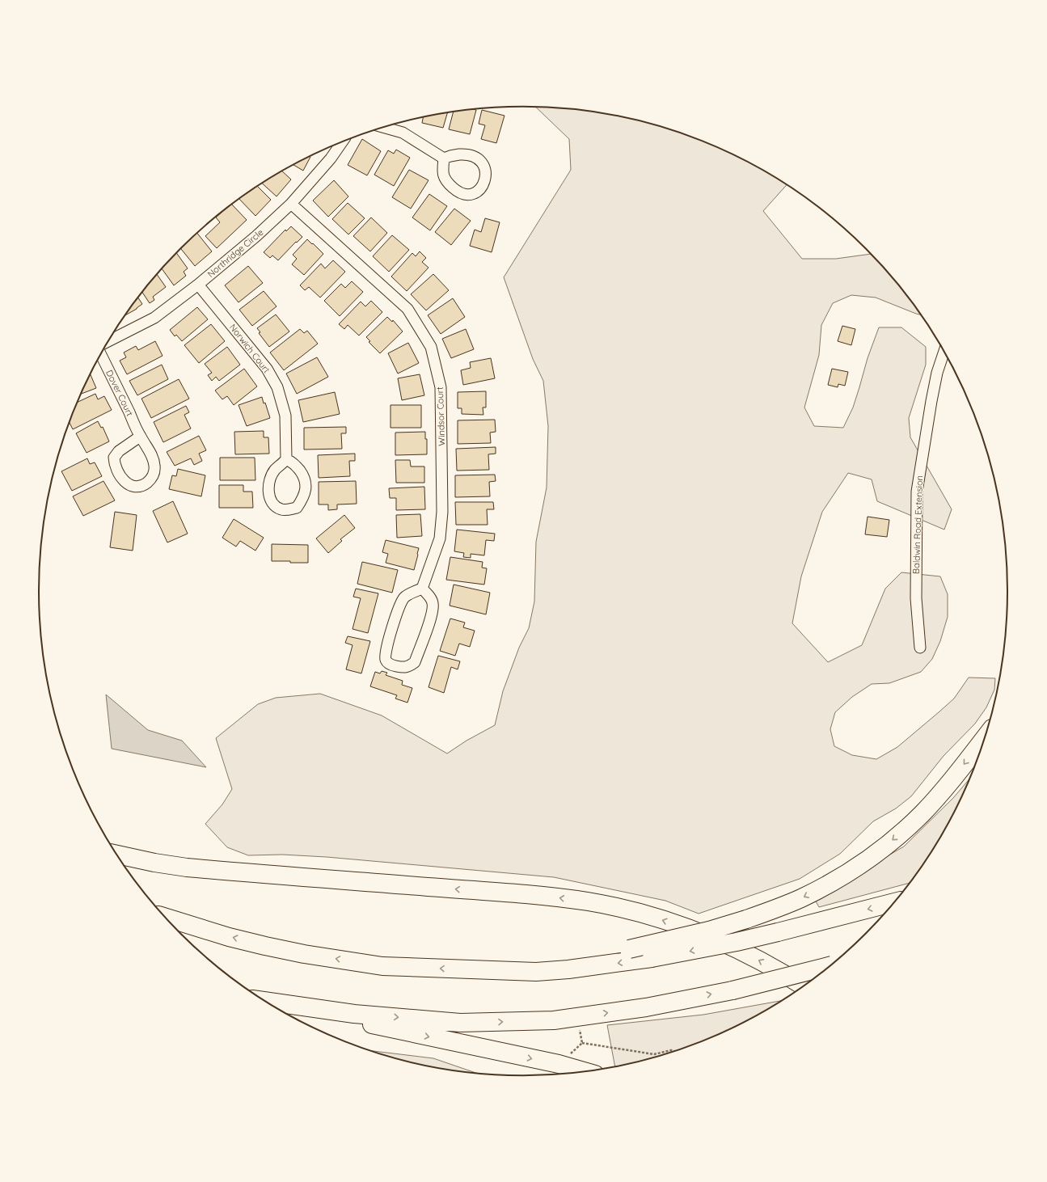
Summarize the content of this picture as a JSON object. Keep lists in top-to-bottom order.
{
  "streets": {
    "street": [
      "Northridge Circle",
      "Norwich Court",
      "Dover Court",
      "Windsor Court",
      "Baldwin Road Extension"
    ]
  },
  "crossings": [
    ["Northridge Circle", "Norwich Court"],
    ["Northridge Circle", "Windsor Court"]
  ]
}
